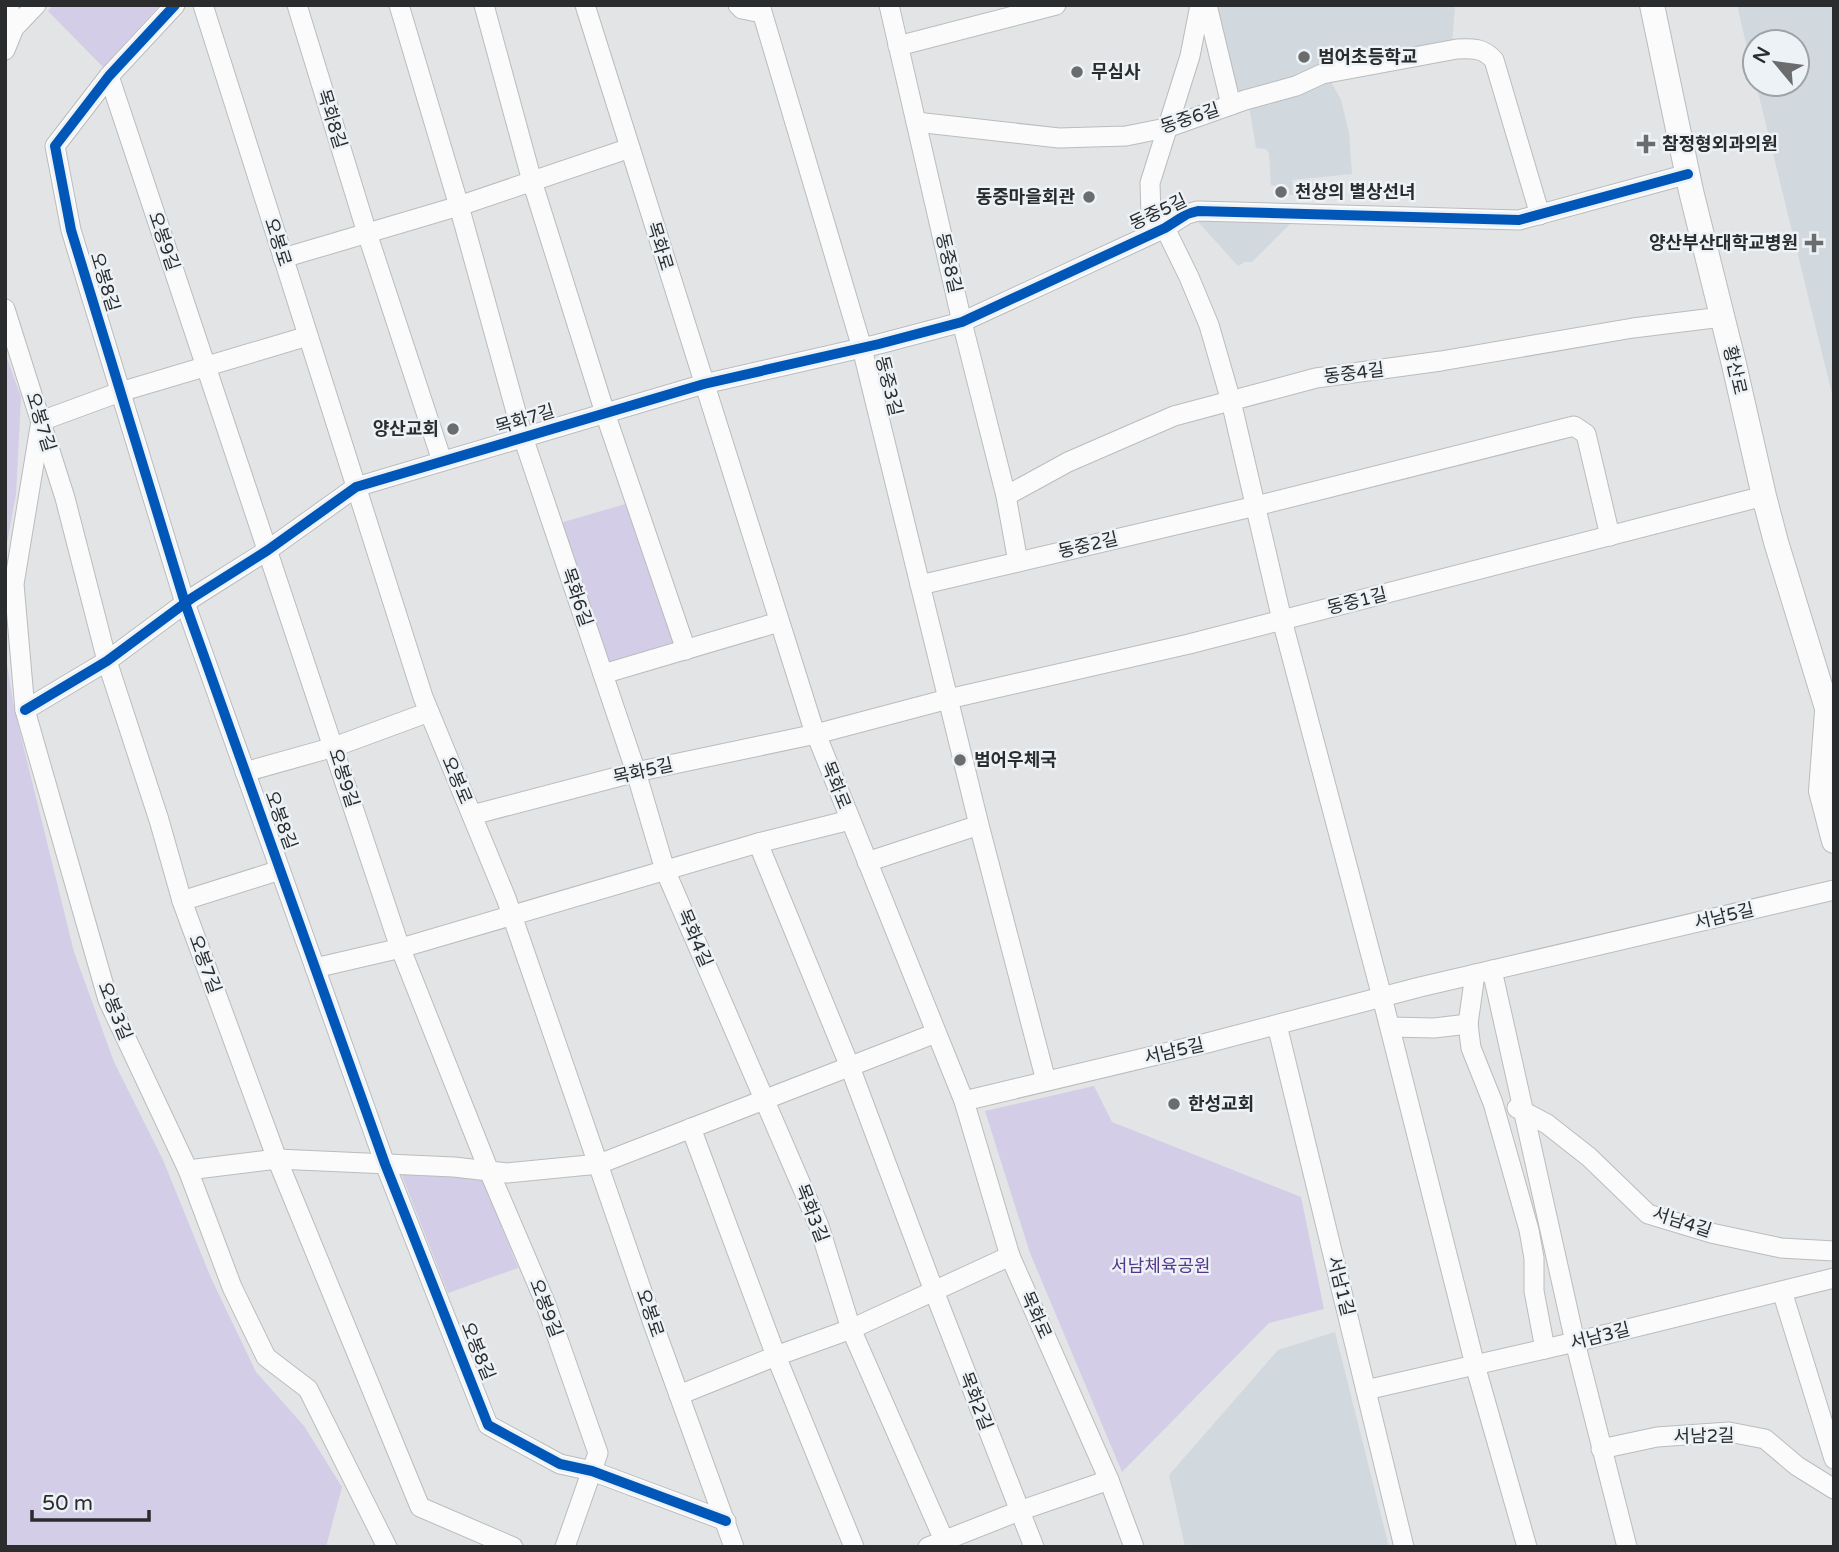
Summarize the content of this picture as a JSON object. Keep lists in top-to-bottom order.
{
  "streets": {
    "main road": ["황산로"],
    "street": [
      "동중6길",
      "목화8길",
      "동중5길",
      "오봉9길",
      "오봉로",
      "목화로",
      "동중8길",
      "오봉8길",
      "동중4길",
      "동중3길",
      "목화7길",
      "오봉7길",
      "동중2길",
      "목화6길",
      "동중1길",
      "목화5길",
      "서남5길",
      "목화4길",
      "오봉3길",
      "목화3길",
      "서남4길",
      "서남1길",
      "서남3길",
      "목화2길",
      "서남2길"
    ]
  },
  "crossings": [
    ["동중6길", "동중5길"],
    ["동중6길", "동중8길"],
    ["동중5길", "목화로"],
    ["동중5길", "동중8길"],
    ["동중5길", "황산로"],
    ["동중5길", "동중3길"],
    ["동중5길", "목화7길"],
    ["오봉9길", "오봉8길"],
    ["오봉9길", "목화7길"],
    ["오봉로", "오봉8길"],
    ["오봉로", "목화7길"],
    ["오봉로", "목화5길"],
    ["목화로", "목화7길"],
    ["목화로", "동중1길"],
    ["목화로", "목화5길"],
    ["목화로", "서남5길"],
    ["동중8길", "동중4길"],
    ["동중8길", "동중2길"],
    ["오봉8길", "목화7길"],
    ["황산로", "동중4길"],
    ["황산로", "동중1길"],
    ["동중3길", "동중2길"],
    ["동중3길", "동중1길"],
    ["목화7길", "오봉7길"],
    ["목화7길", "목화6길"],
    ["목화7길", "오봉3길"],
    ["오봉7길", "오봉3길"],
    ["동중2길", "동중1길"],
    ["목화6길", "목화5길"],
    ["목화6길", "목화4길"],
    ["동중1길", "목화5길"],
    ["목화5길", "목화4길"],
    ["서남5길", "서남1길"],
    ["목화4길", "목화3길"],
    ["서남1길", "서남3길"]
  ],
  "parks": ["서남체육공원"],
  "places": {
    "other": [
      "범어초등학교",
      "무심사",
      "천상의 별상선녀",
      "동중마을회관",
      "양산교회",
      "범어우체국",
      "한성교회"
    ],
    "health": ["참정형외과의원", "양산부산대학교병원"]
  },
  "scale_bar": "50 m",
  "north": "top left"
}
